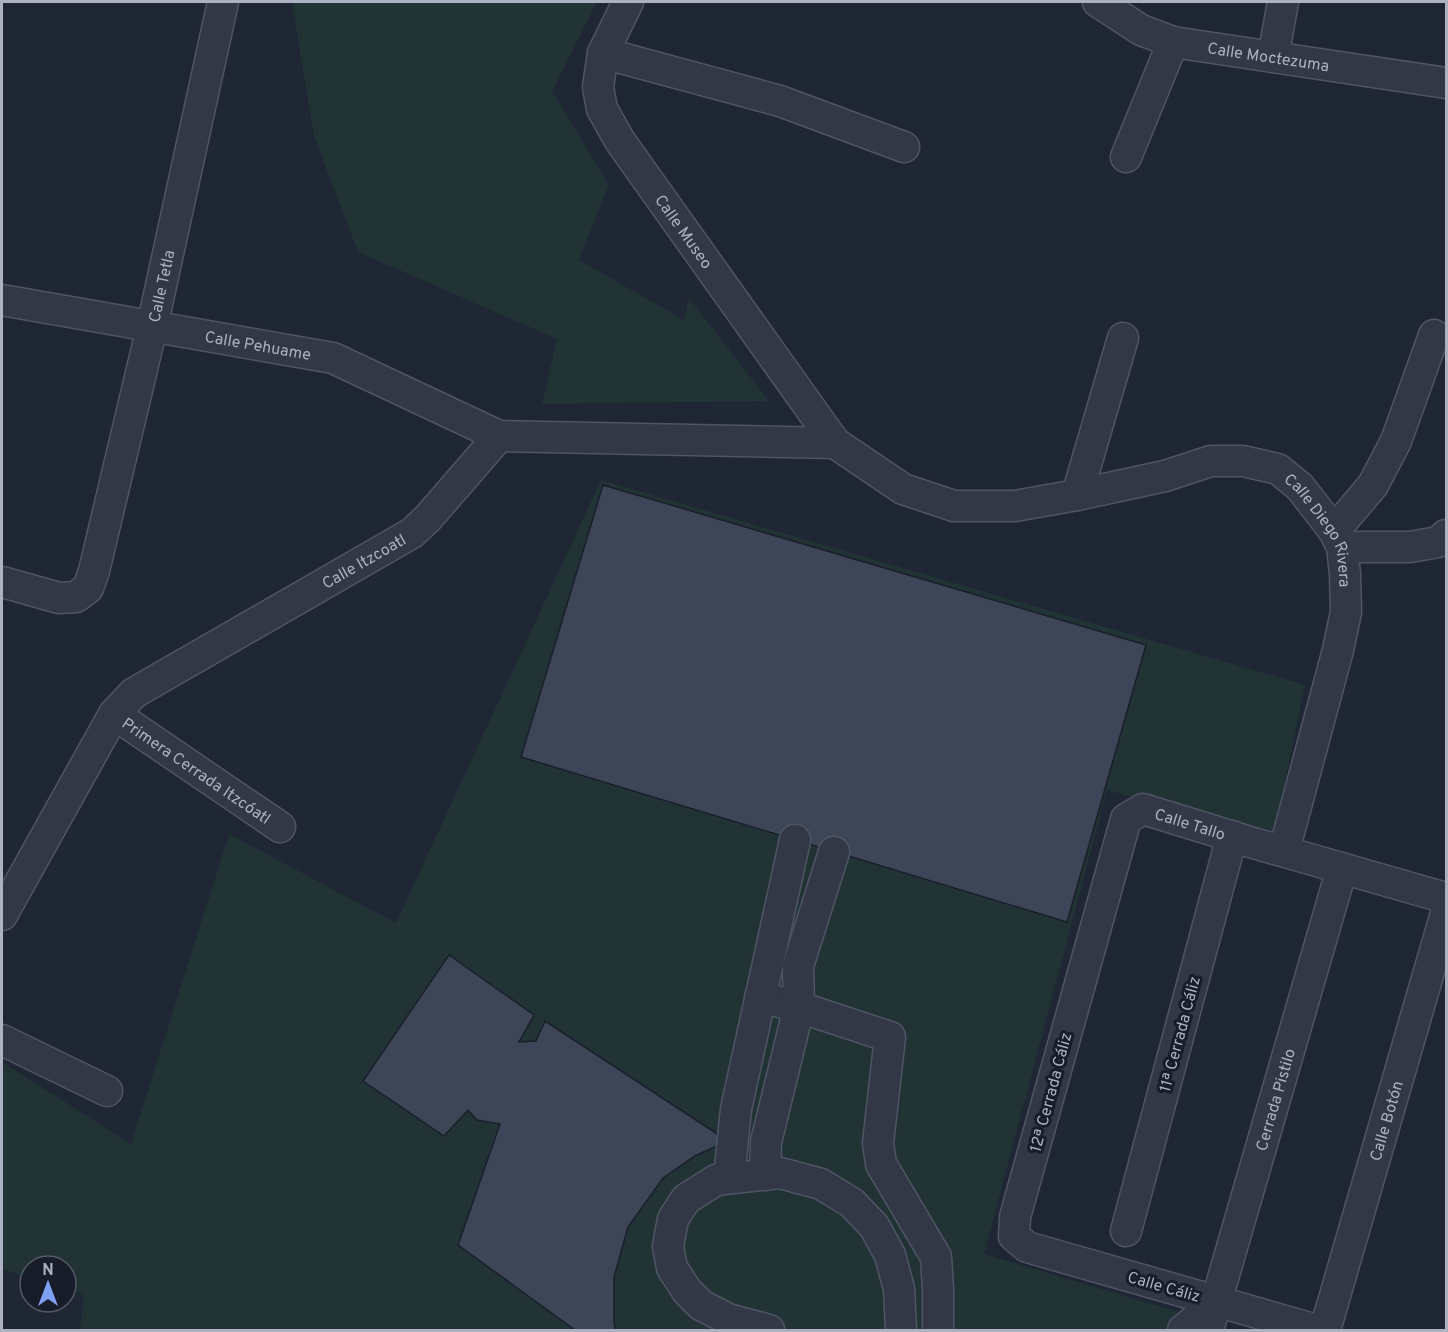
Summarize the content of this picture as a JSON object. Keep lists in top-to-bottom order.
{
  "streets": {
    "street": [
      "Calle Moctezuma",
      "Calle Museo",
      "Calle Tetla",
      "Calle Pehuame",
      "Calle Diego Rivera",
      "Calle Itzcoatl",
      "Primera Cerrada Itzcóatl",
      "Calle Tallo",
      "11ª Cerrada Cáliz",
      "12ª Cerrada Cáliz",
      "Cerrada Pistilo",
      "Calle Botón",
      "Calle Cáliz"
    ]
  },
  "crossings": [
    ["Calle Museo", "Calle Diego Rivera"],
    ["Calle Tetla", "Calle Pehuame"],
    ["Calle Pehuame", "Calle Itzcoatl"],
    ["Calle Diego Rivera", "Calle Tallo"],
    ["Calle Itzcoatl", "Primera Cerrada Itzcóatl"],
    ["Calle Tallo", "11ª Cerrada Cáliz"],
    ["Calle Tallo", "12ª Cerrada Cáliz"],
    ["12ª Cerrada Cáliz", "Calle Cáliz"],
    ["Cerrada Pistilo", "Calle Cáliz"]
  ],
  "north": "top"
}
